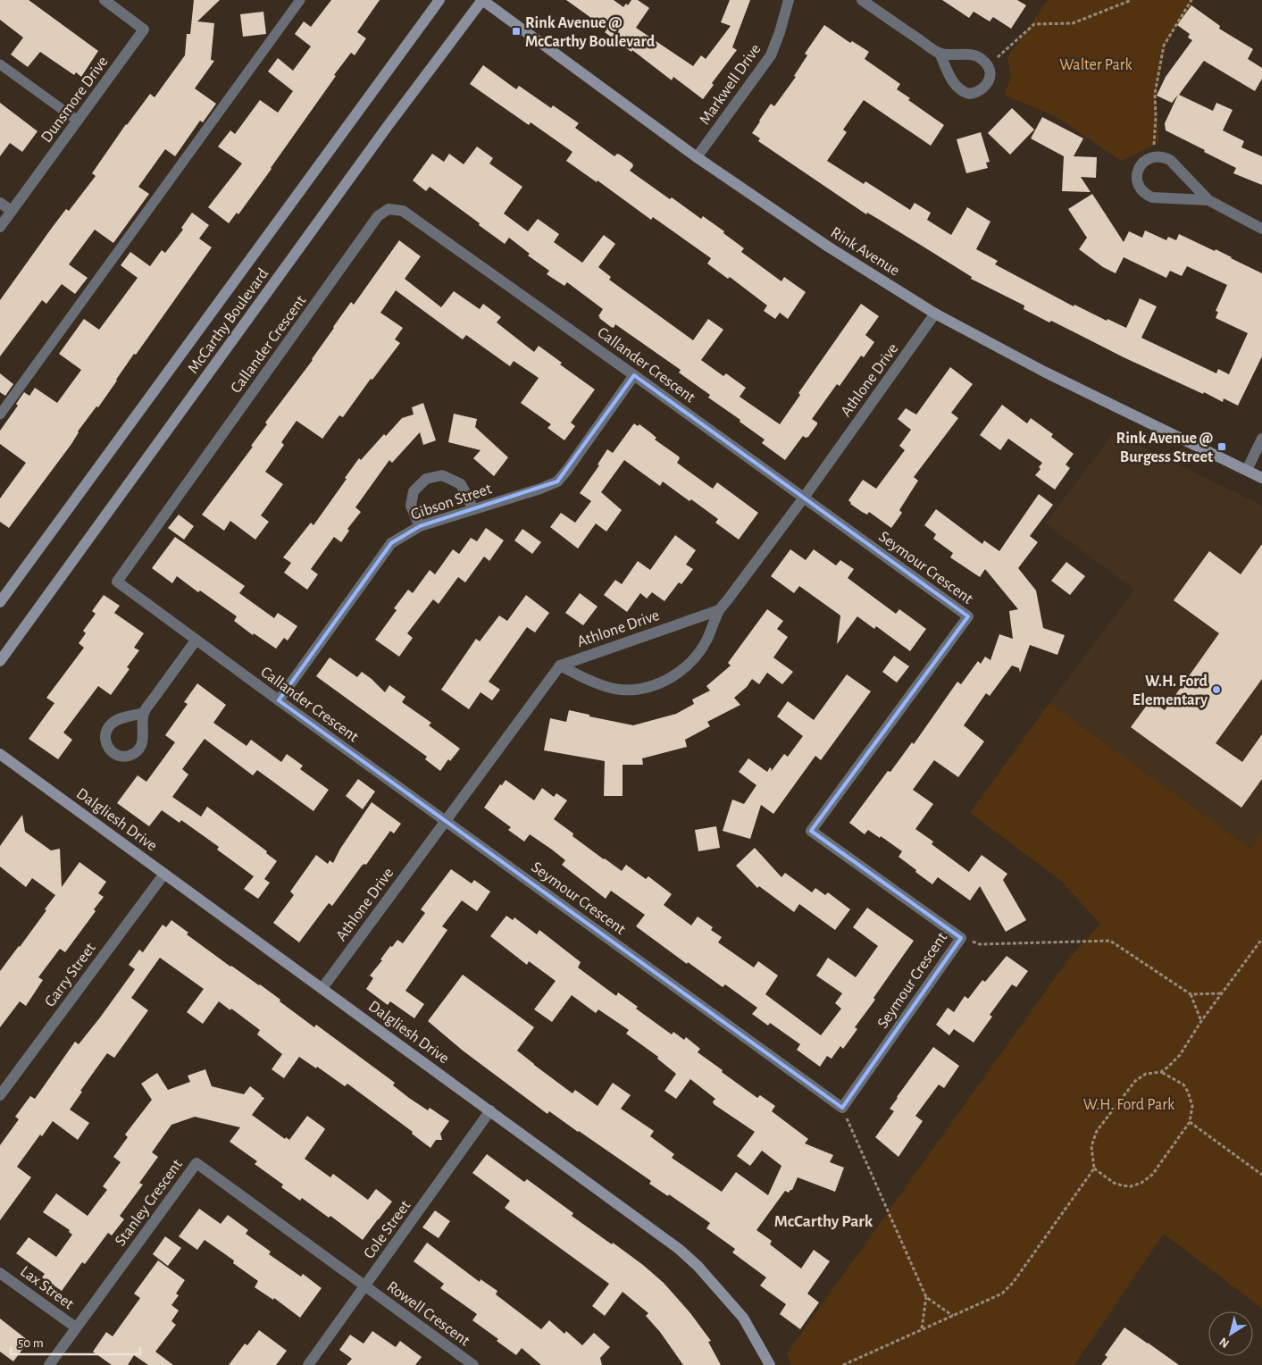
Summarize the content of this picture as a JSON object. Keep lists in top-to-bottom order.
{
  "streets": {
    "street": [
      "Markwell Drive",
      "Dunsmore Drive",
      "Rink Avenue",
      "McCarthy Boulevard",
      "Callander Crescent",
      "Athlone Drive",
      "Gibson Street",
      "Seymour Crescent",
      "Dalgliesh Drive",
      "Garry Street",
      "Stanley Crescent",
      "Cole Street",
      "Lax Street",
      "Rowell Crescent"
    ]
  },
  "crossings": [
    ["Markwell Drive", "Rink Avenue"],
    ["Rink Avenue", "McCarthy Boulevard"],
    ["Rink Avenue", "Athlone Drive"],
    ["Callander Crescent", "Athlone Drive"],
    ["Callander Crescent", "Gibson Street"],
    ["Callander Crescent", "Seymour Crescent"],
    ["Athlone Drive", "Seymour Crescent"],
    ["Athlone Drive", "Dalgliesh Drive"],
    ["Dalgliesh Drive", "Garry Street"],
    ["Dalgliesh Drive", "Cole Street"],
    ["Stanley Crescent", "Cole Street"],
    ["Stanley Crescent", "Lax Street"],
    ["Stanley Crescent", "Rowell Crescent"],
    ["Cole Street", "Rowell Crescent"]
  ],
  "districts": ["McCarthy Park"],
  "parks": ["Walter Park", "W.H. Ford Park"],
  "places": {
    "transit": ["Rink Avenue @ McCarthy Boulevard", "Rink Avenue @ Burgess Street"],
    "other": ["W.H. Ford Elementary"]
  },
  "scale_bar": "50 m",
  "north": "bottom left"
}
